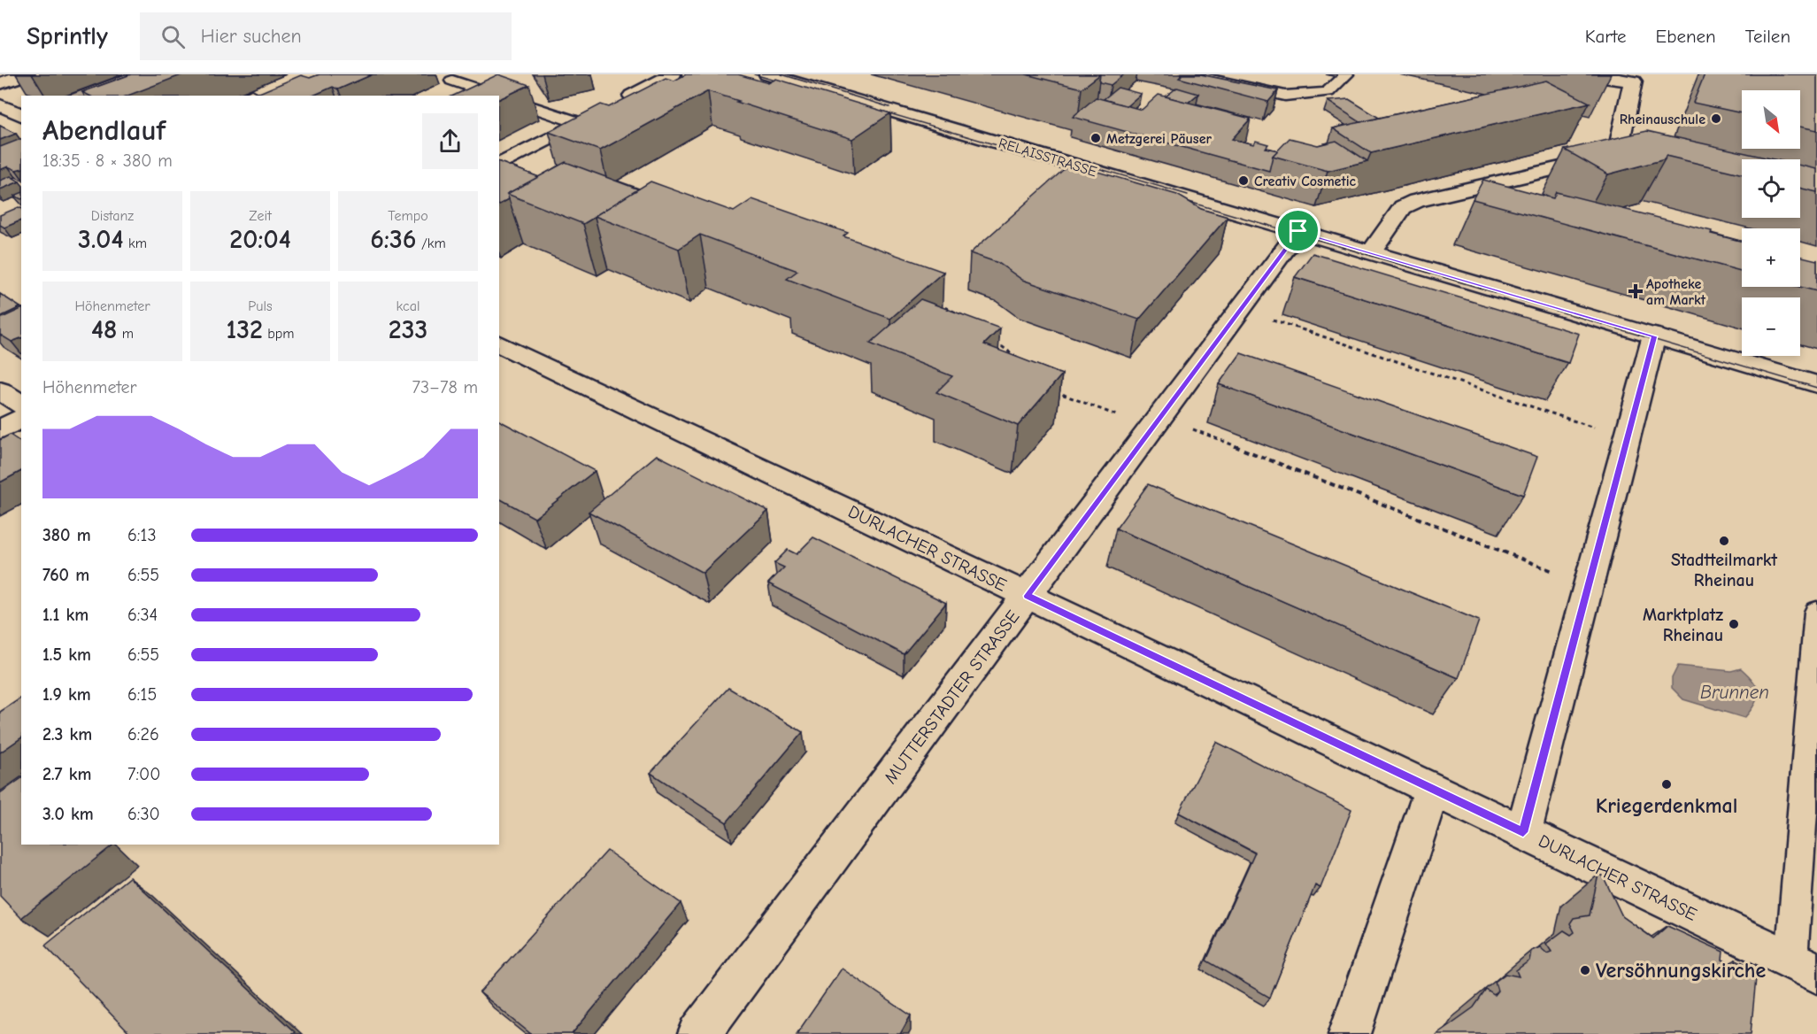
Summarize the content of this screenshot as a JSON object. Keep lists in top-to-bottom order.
{
  "streets": {
    "street": ["RELAISSTRASSE", "DURLACHER STRASSE", "MUTTERSTADTER STRASSE"]
  },
  "crossings": [
    ["RELAISSTRASSE", "MUTTERSTADTER STRASSE"],
    ["DURLACHER STRASSE", "MUTTERSTADTER STRASSE"]
  ],
  "water": ["Brunnen"],
  "places": {
    "other": [
      "Rheinauschule",
      "Metzgerei Päuser",
      "Creativ Cosmetic",
      "Stadtteilmarkt Rheinau",
      "Marktplatz Rheinau",
      "Kriegerdenkmal",
      "Versöhnungskirche"
    ],
    "health": ["Apotheke am Markt"]
  },
  "north": "bottom right",
  "page": {
    "header": "Sprintly",
    "search": "Hier suchen",
    "nav": ["Karte", "Ebenen", "Teilen"],
    "map_buttons": ["+", "−"],
    "heading": ["Abendlauf", "18:35 · 8 × 380 m"],
    "stats": [
      ["Distanz", "3.04 km"],
      ["Zeit", "20:04"],
      ["Tempo", "6:36 /km"],
      ["Höhenmeter", "48 m"],
      ["Puls", "132 bpm"],
      ["kcal", "233"]
    ],
    "chart": ["Höhenmeter", "73–78 m"],
    "list": [
      {
        "name": "380 m",
        "note": "6:13"
      },
      {
        "name": "760 m",
        "note": "6:55"
      },
      {
        "name": "1.1 km",
        "note": "6:34"
      },
      {
        "name": "1.5 km",
        "note": "6:55"
      },
      {
        "name": "1.9 km",
        "note": "6:15"
      },
      {
        "name": "2.3 km",
        "note": "6:26"
      },
      {
        "name": "2.7 km",
        "note": "7:00"
      },
      {
        "name": "3.0 km",
        "note": "6:30"
      }
    ]
  }
}
